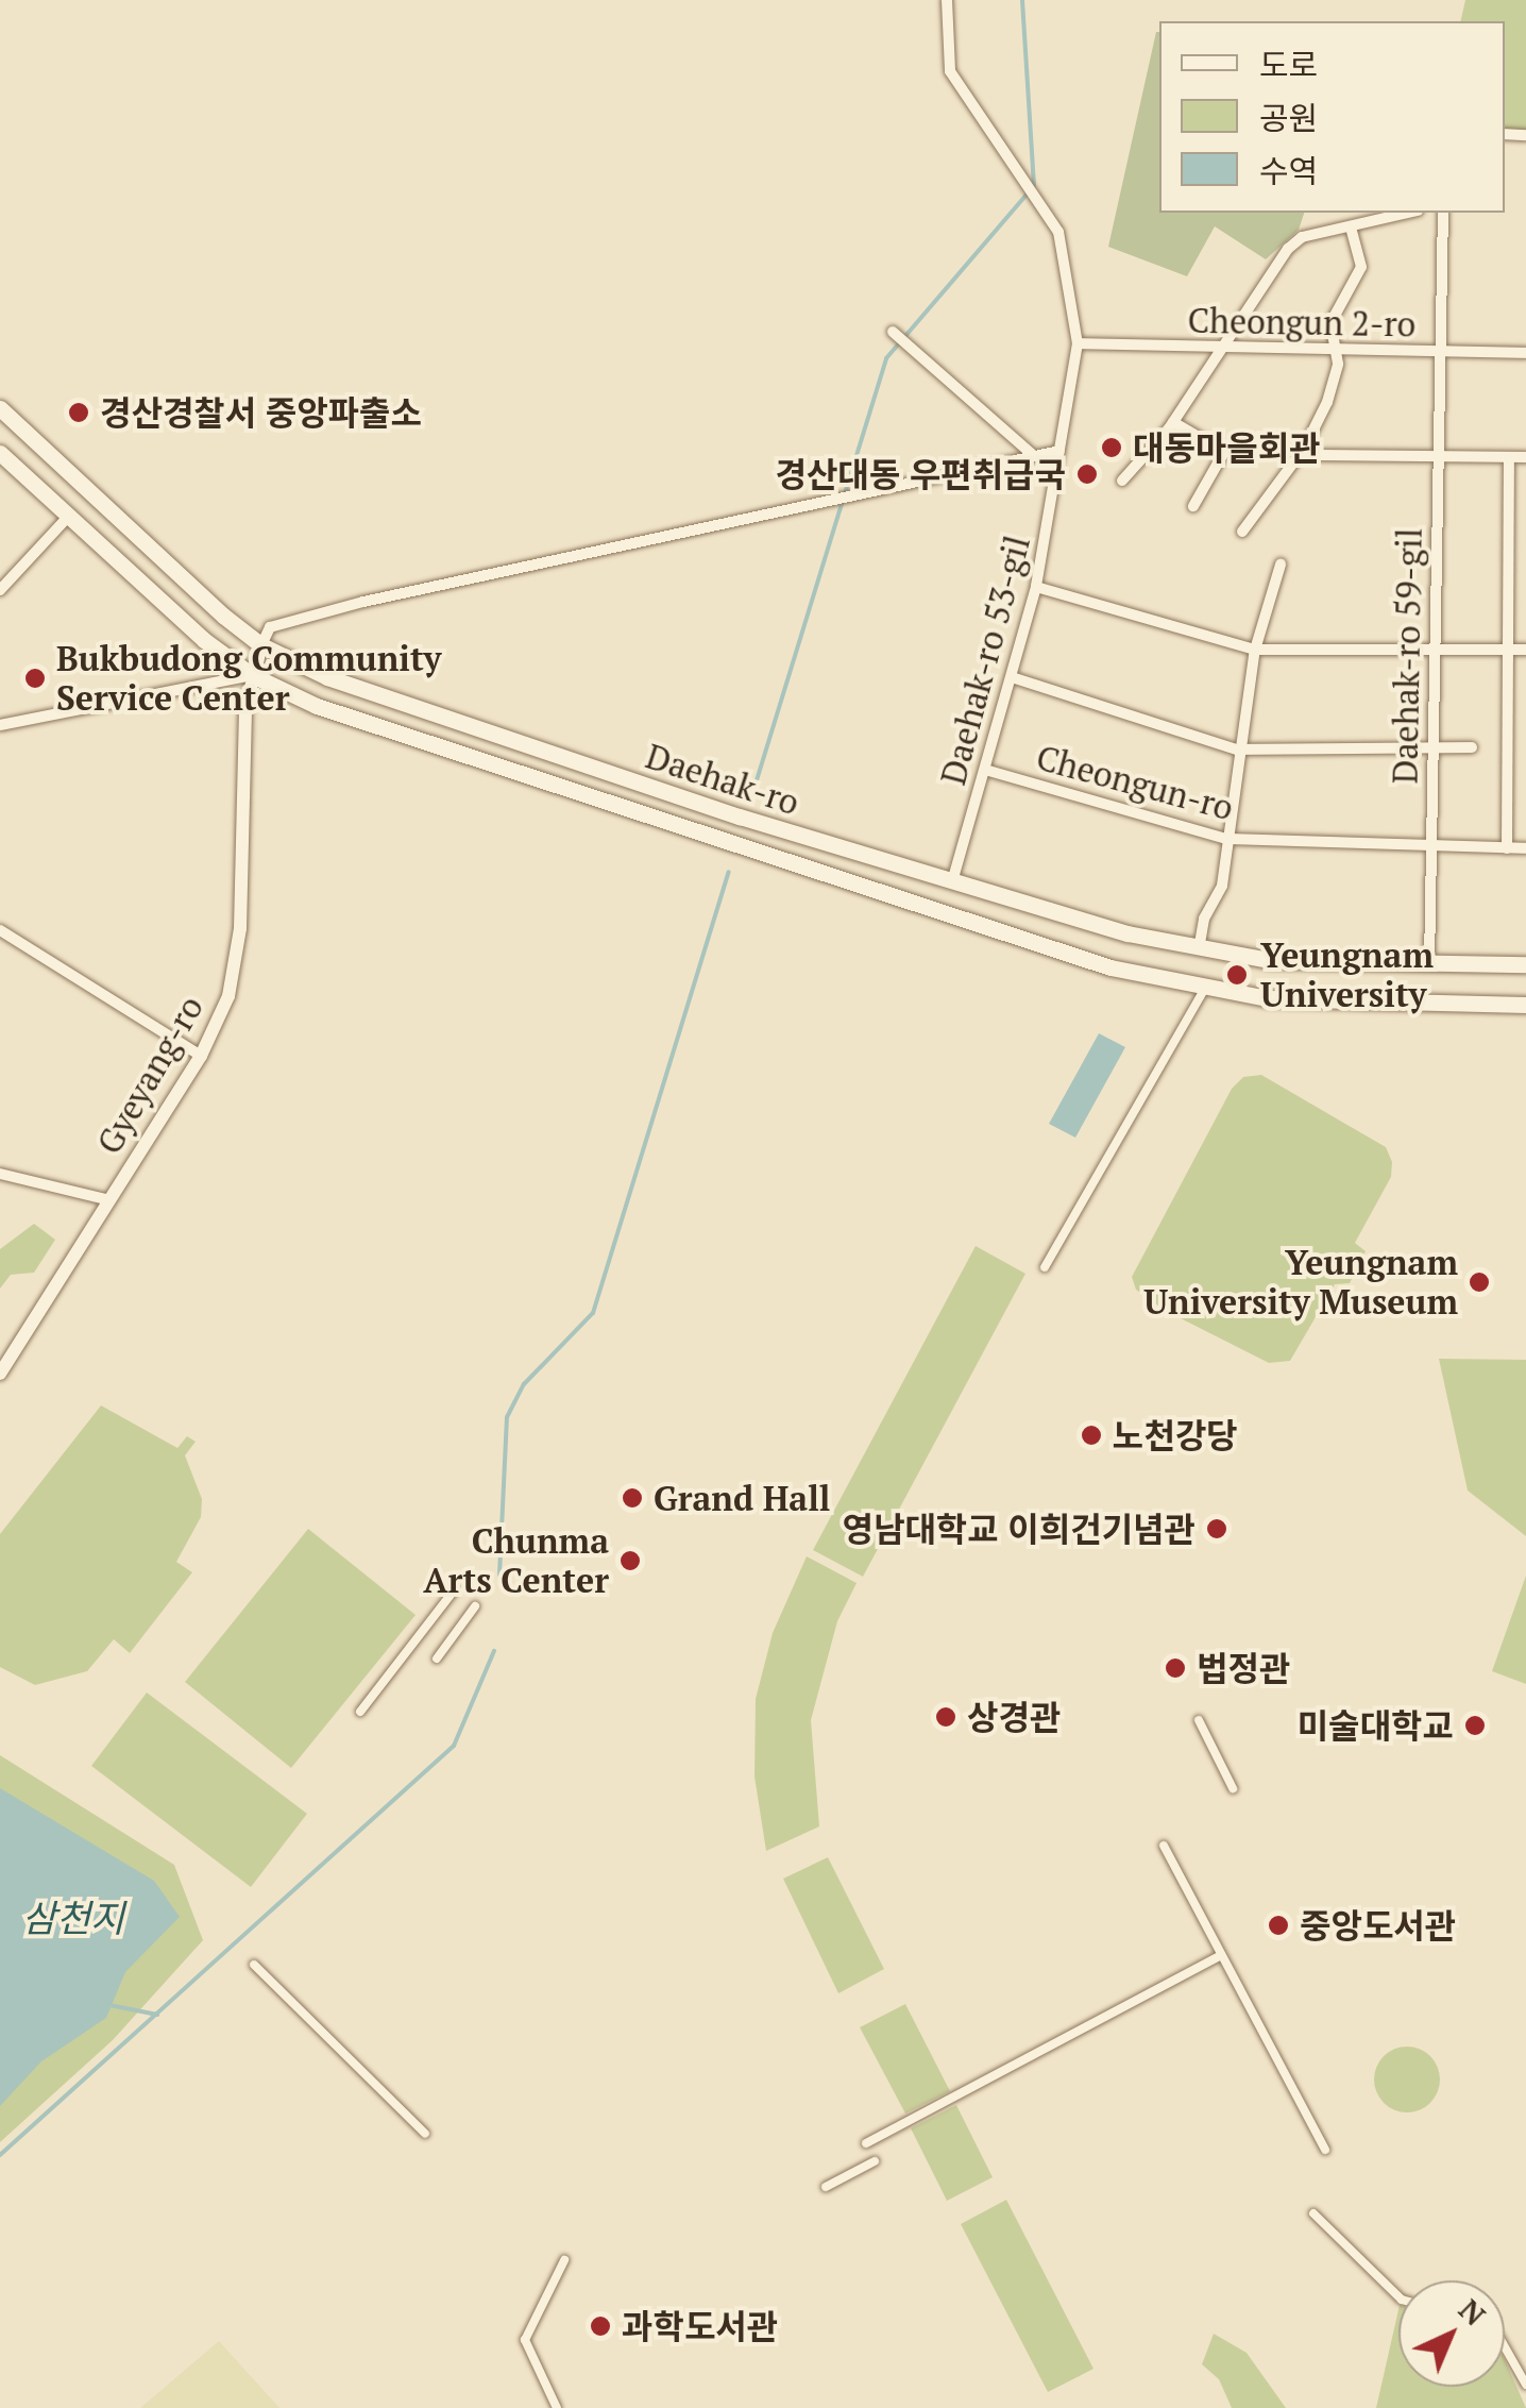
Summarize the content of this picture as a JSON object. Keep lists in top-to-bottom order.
{
  "streets": {
    "main road": ["Daehak-ro"],
    "street": [
      "Cheongun 2-ro",
      "Daehak-ro 59-gil",
      "Daehak-ro 53-gil",
      "Cheongun-ro",
      "Gyeyang-ro"
    ]
  },
  "crossings": [
    ["Cheongun 2-ro", "Daehak-ro 59-gil"],
    ["Cheongun 2-ro", "Daehak-ro 53-gil"],
    ["Daehak-ro 59-gil", "Daehak-ro"],
    ["Daehak-ro 59-gil", "Cheongun-ro"],
    ["Daehak-ro 53-gil", "Daehak-ro"],
    ["Daehak-ro 53-gil", "Cheongun-ro"],
    ["Daehak-ro", "Gyeyang-ro"]
  ],
  "water": ["삼천지"],
  "places": [
    "경산경찰서 중앙파출소",
    "대동마을회관",
    "경산대동 우편취급국",
    "Bukbudong Community Service Center",
    "Yeungnam University",
    "Yeungnam University Museum",
    "노천강당",
    "Grand Hall",
    "영남대학교 이희건기념관",
    "Chunma Arts Center",
    "법정관",
    "상경관",
    "미술대학교",
    "중앙도서관",
    "과학도서관"
  ],
  "legend": ["도로", "공원", "수역"],
  "north": "top right"
}
